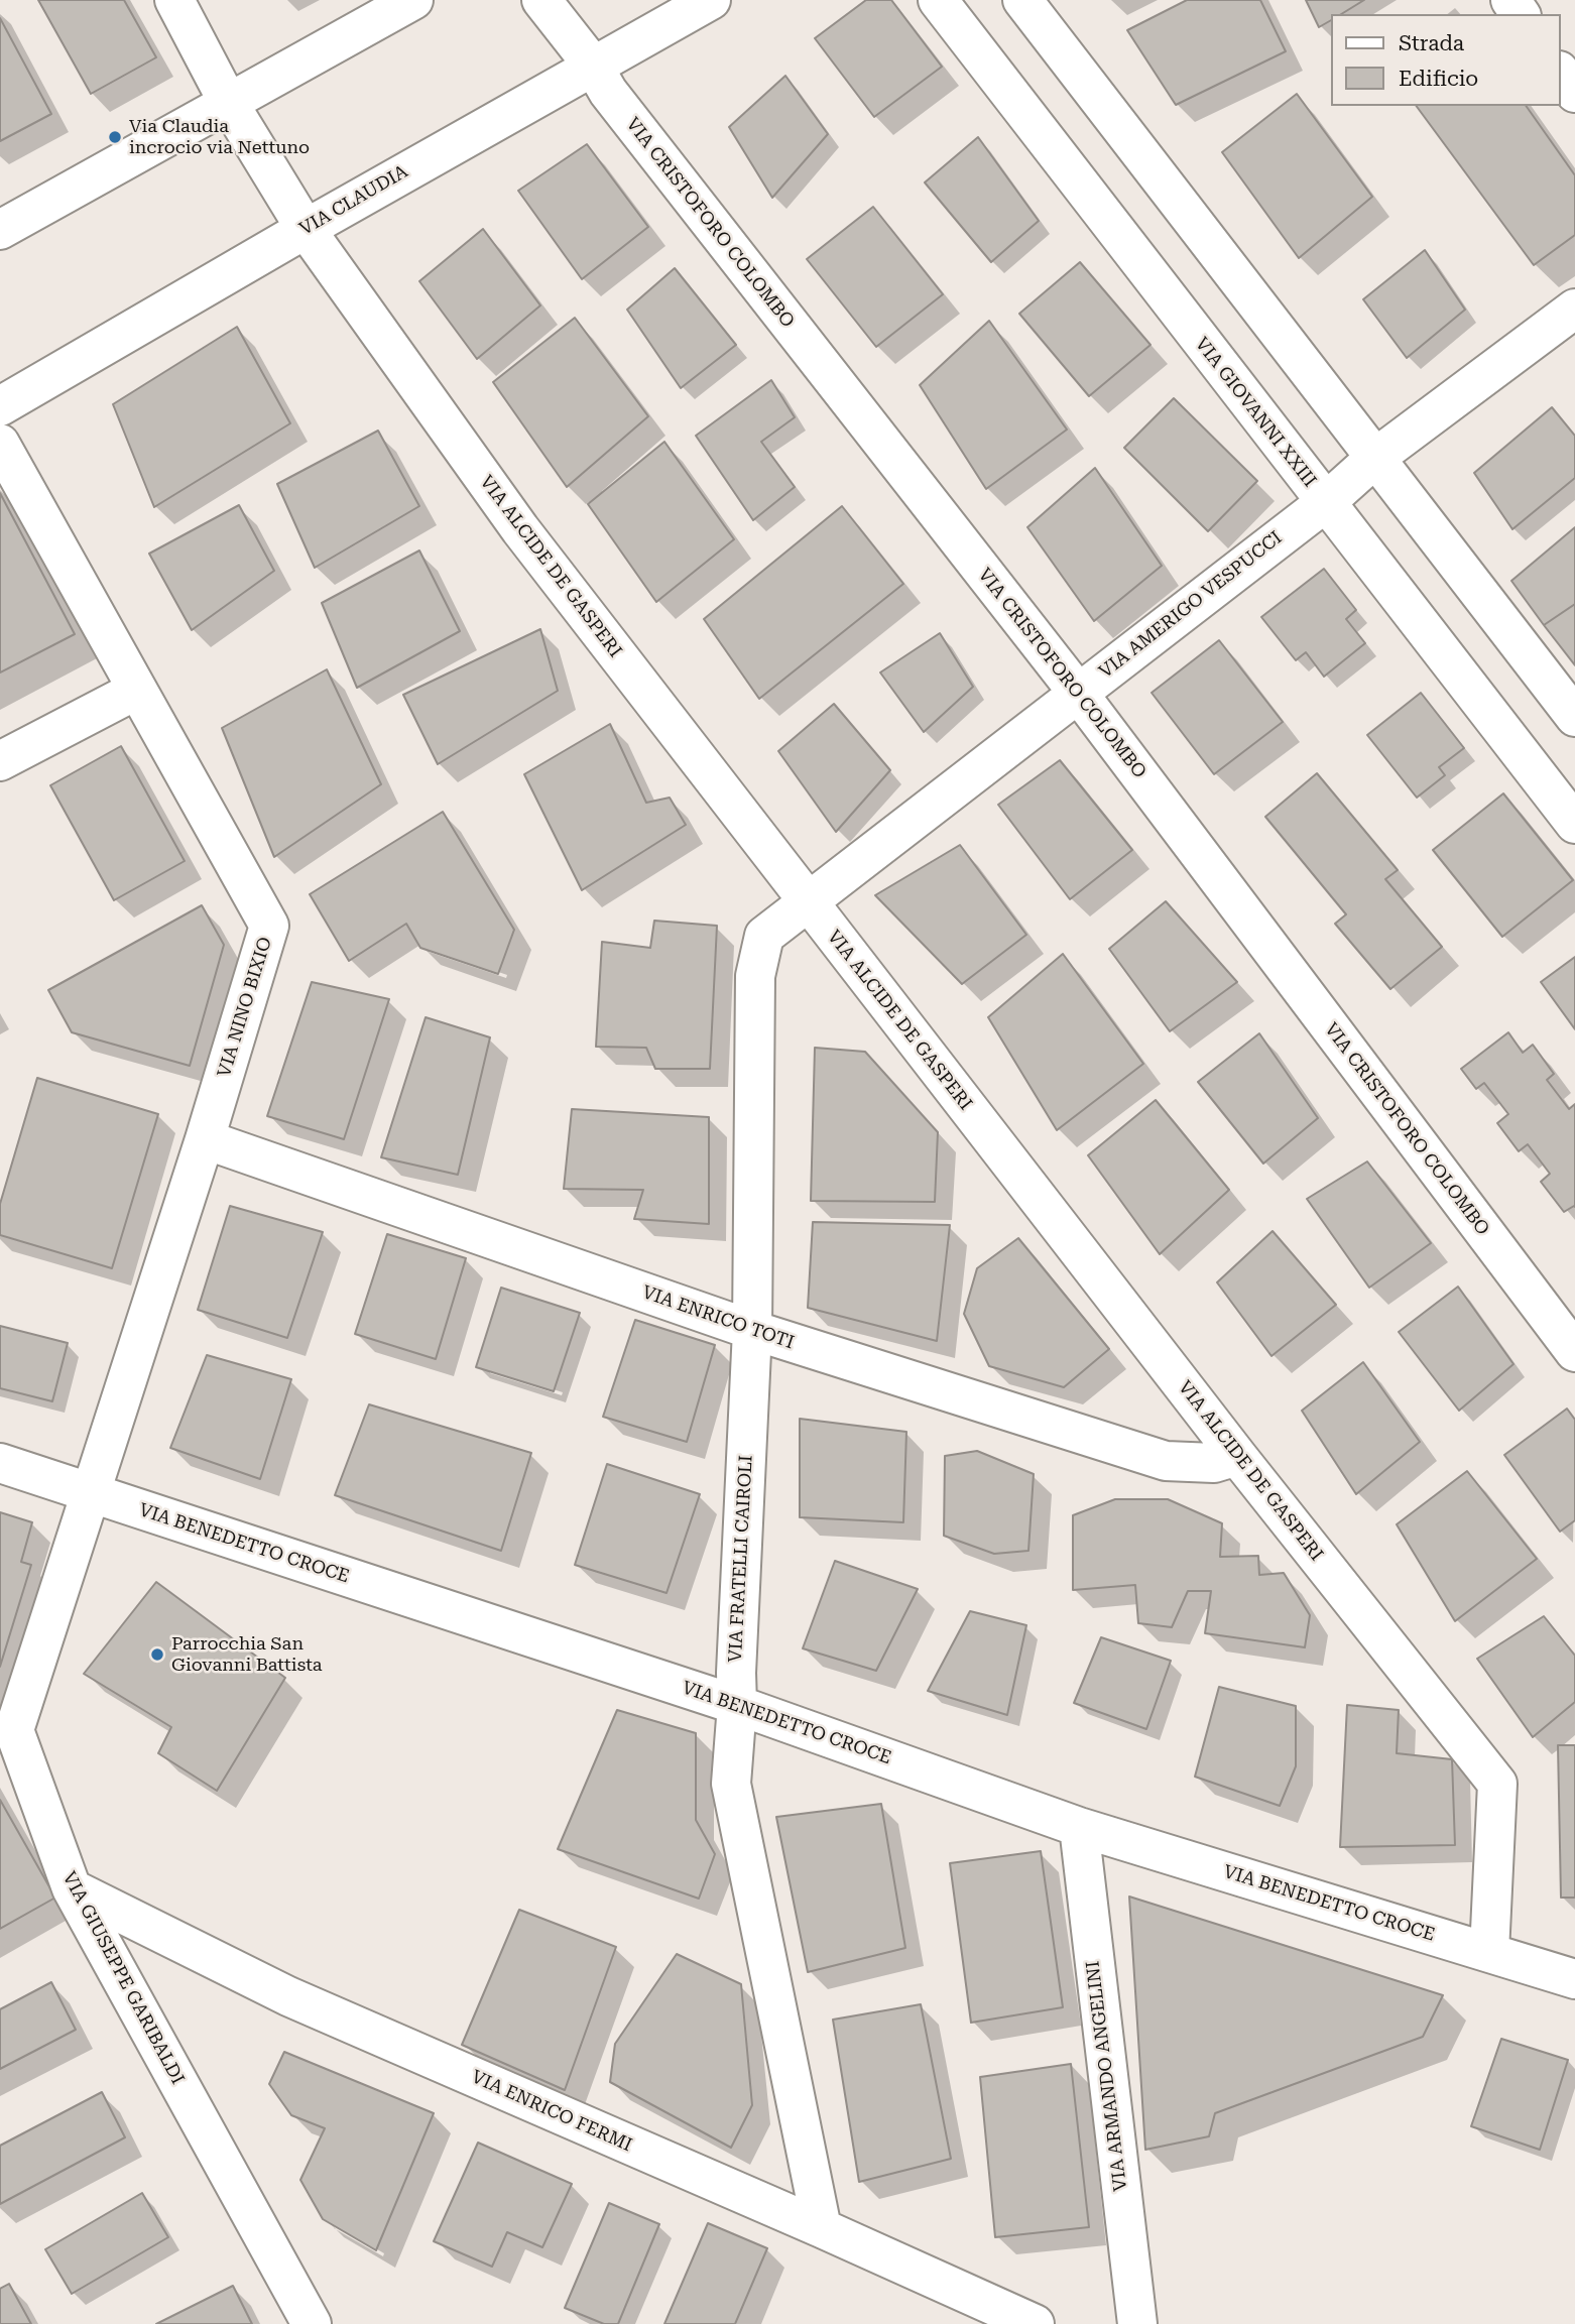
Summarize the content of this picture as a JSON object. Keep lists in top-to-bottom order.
{
  "streets": {
    "street": [
      "VIA CLAUDIA",
      "VIA CRISTOFORO COLOMBO",
      "VIA GIOVANNI XXIII",
      "VIA ALCIDE DE GASPERI",
      "VIA AMERIGO VESPUCCI",
      "VIA NINO BIXIO",
      "VIA ENRICO TOTI",
      "VIA BENEDETTO CROCE",
      "VIA FRATELLI CAIROLI",
      "VIA GIUSEPPE GARIBALDI",
      "VIA ARMANDO ANGELINI",
      "VIA ENRICO FERMI"
    ]
  },
  "crossings": [
    ["VIA CLAUDIA", "VIA CRISTOFORO COLOMBO"],
    ["VIA CLAUDIA", "VIA ALCIDE DE GASPERI"],
    ["VIA CRISTOFORO COLOMBO", "VIA AMERIGO VESPUCCI"],
    ["VIA GIOVANNI XXIII", "VIA AMERIGO VESPUCCI"],
    ["VIA ALCIDE DE GASPERI", "VIA AMERIGO VESPUCCI"],
    ["VIA ALCIDE DE GASPERI", "VIA ENRICO TOTI"],
    ["VIA ALCIDE DE GASPERI", "VIA BENEDETTO CROCE"],
    ["VIA ALCIDE DE GASPERI", "VIA FRATELLI CAIROLI"],
    ["VIA AMERIGO VESPUCCI", "VIA FRATELLI CAIROLI"],
    ["VIA NINO BIXIO", "VIA ENRICO TOTI"],
    ["VIA NINO BIXIO", "VIA BENEDETTO CROCE"],
    ["VIA NINO BIXIO", "VIA GIUSEPPE GARIBALDI"],
    ["VIA ENRICO TOTI", "VIA FRATELLI CAIROLI"],
    ["VIA BENEDETTO CROCE", "VIA FRATELLI CAIROLI"],
    ["VIA BENEDETTO CROCE", "VIA GIUSEPPE GARIBALDI"],
    ["VIA BENEDETTO CROCE", "VIA ARMANDO ANGELINI"],
    ["VIA FRATELLI CAIROLI", "VIA ENRICO FERMI"],
    ["VIA GIUSEPPE GARIBALDI", "VIA ENRICO FERMI"]
  ],
  "places": ["Via Claudia incrocio via Nettuno", "Parrocchia San Giovanni Battista"],
  "legend": ["Strada", "Edificio"]
}
